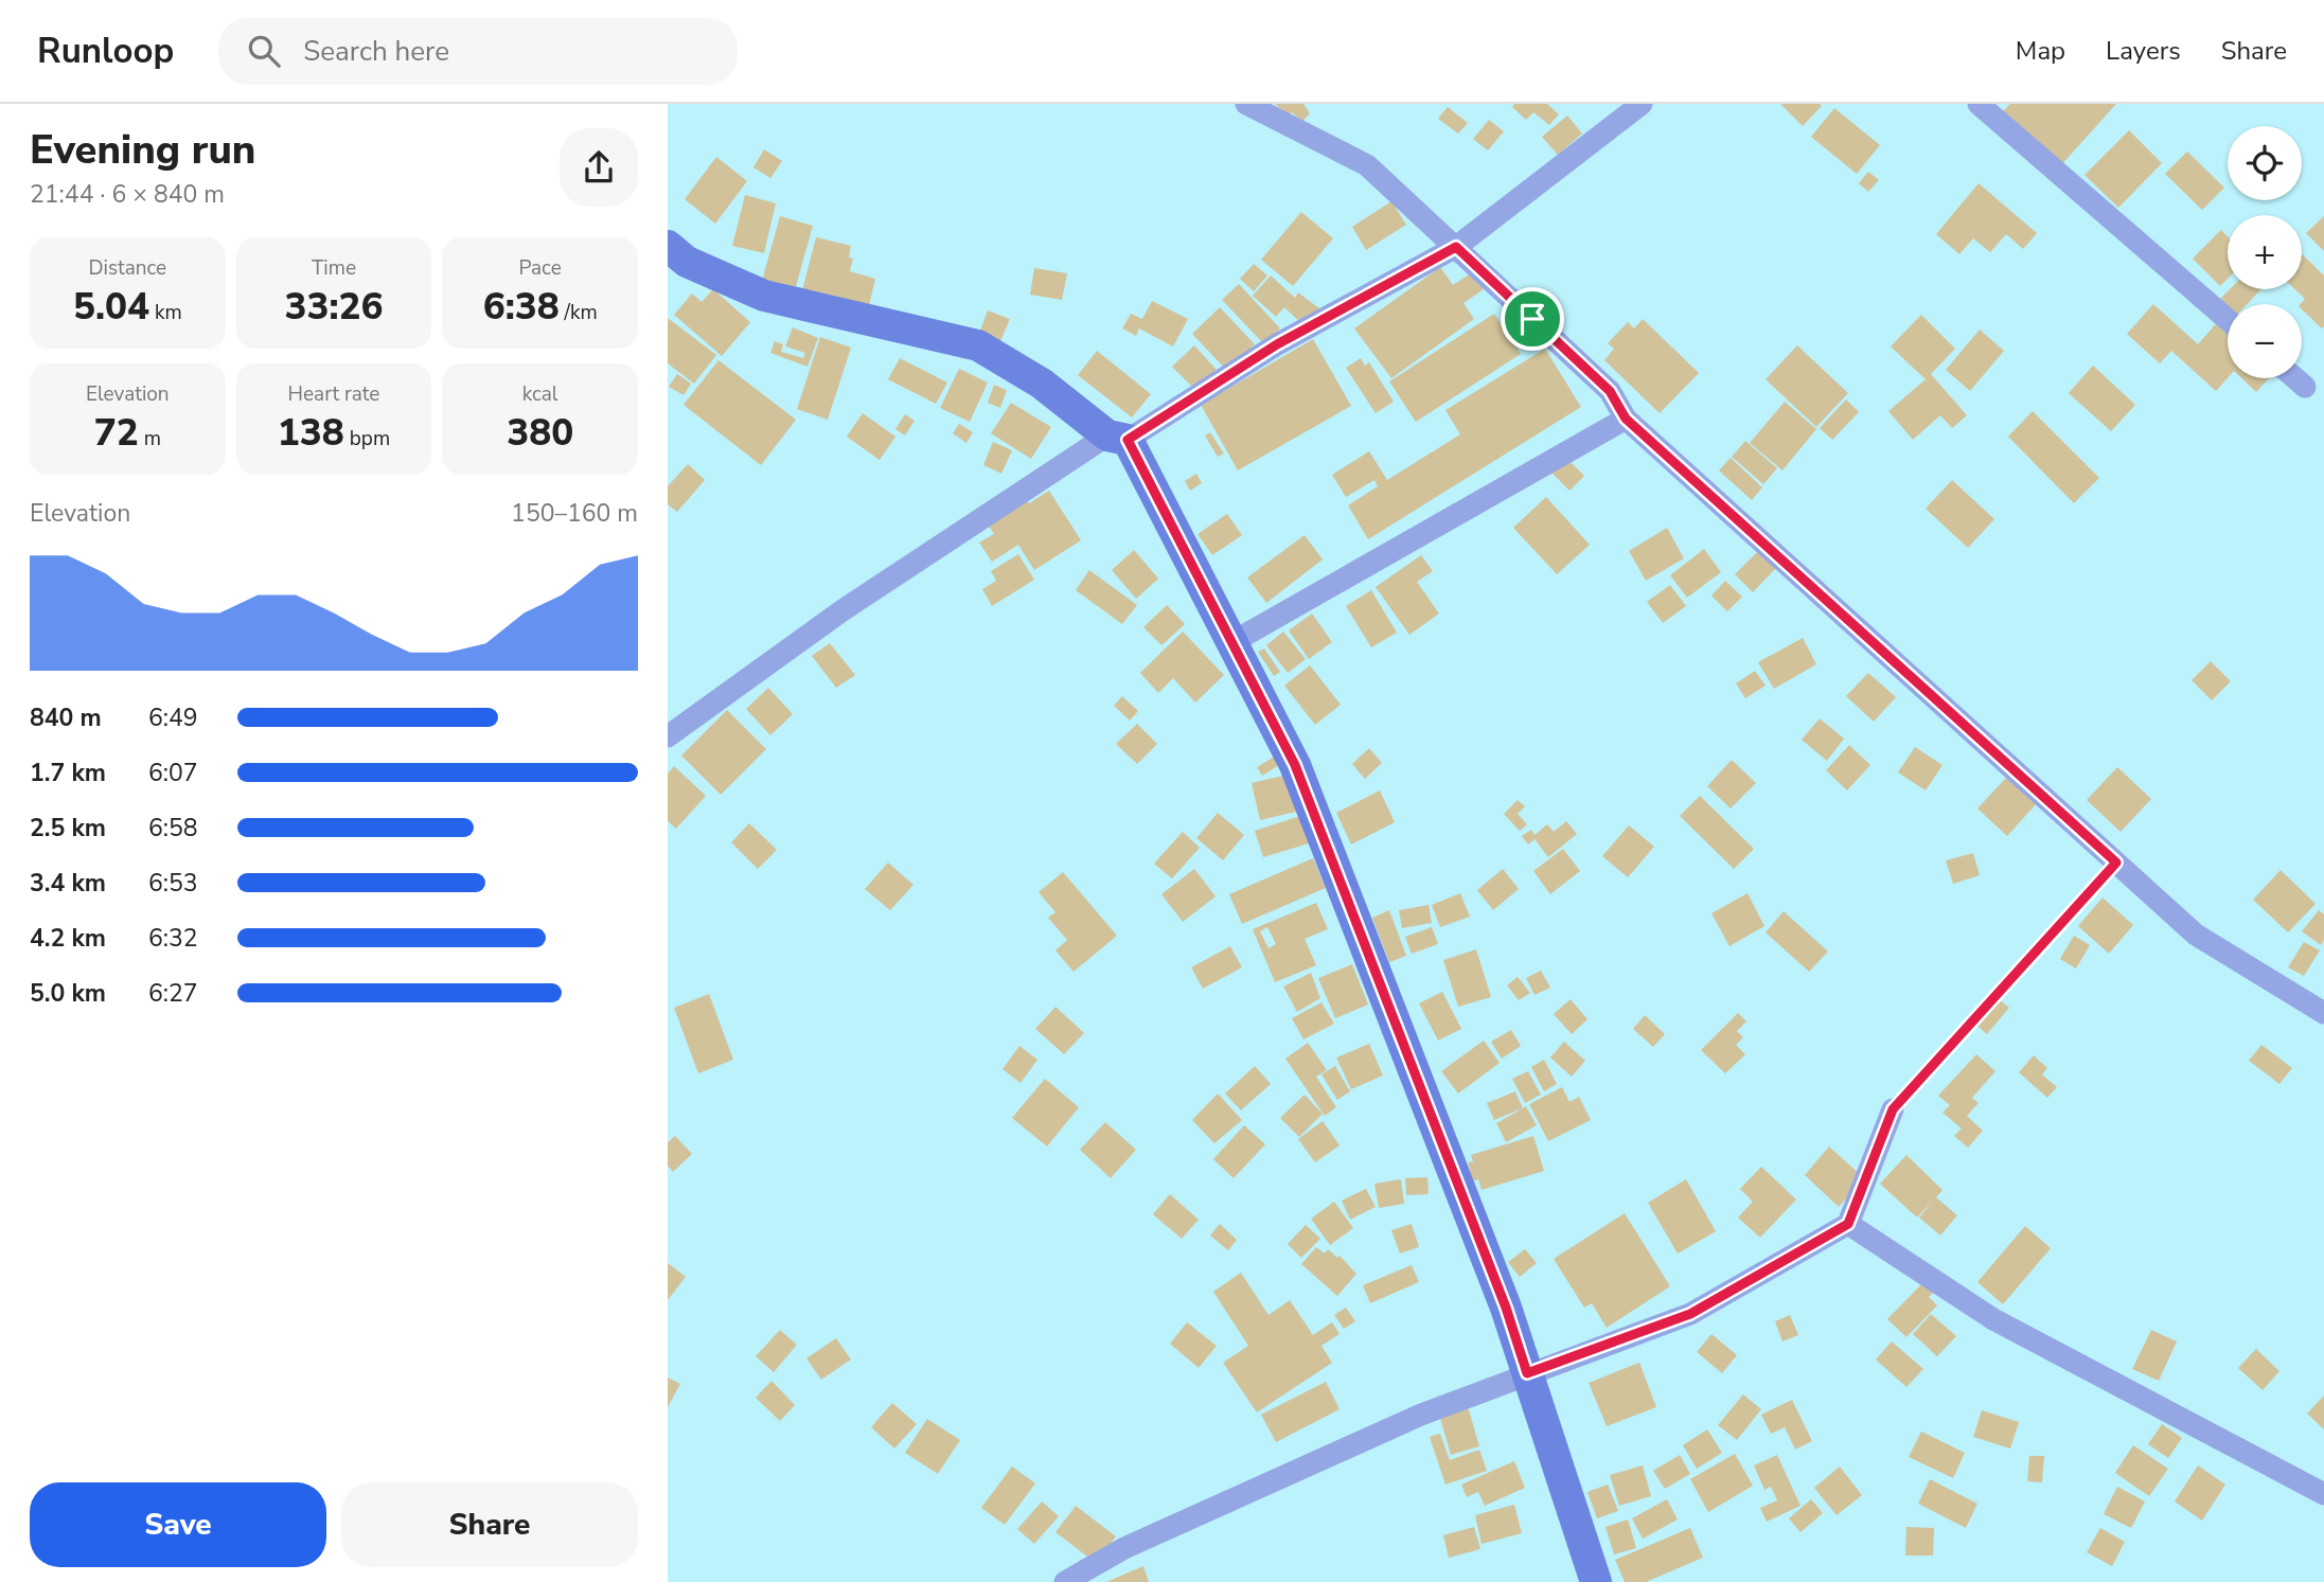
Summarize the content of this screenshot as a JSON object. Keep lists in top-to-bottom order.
{
  "page": {
    "header": "Runloop",
    "search": "Search here",
    "nav": ["Map", "Layers", "Share"],
    "heading": ["Evening run", "21:44 · 6 × 840 m"],
    "map_buttons": ["+", "−"],
    "stats": [
      ["Distance", "5.04 km"],
      ["Time", "33:26"],
      ["Pace", "6:38 /km"],
      ["Elevation", "72 m"],
      ["Heart rate", "138 bpm"],
      ["kcal", "380"]
    ],
    "chart": ["Elevation", "150–160 m"],
    "list": [
      {
        "name": "840 m",
        "note": "6:49"
      },
      {
        "name": "1.7 km",
        "note": "6:07"
      },
      {
        "name": "2.5 km",
        "note": "6:58"
      },
      {
        "name": "3.4 km",
        "note": "6:53"
      },
      {
        "name": "4.2 km",
        "note": "6:32"
      },
      {
        "name": "5.0 km",
        "note": "6:27"
      }
    ],
    "buttons": ["Save", "Share"]
  }
}
